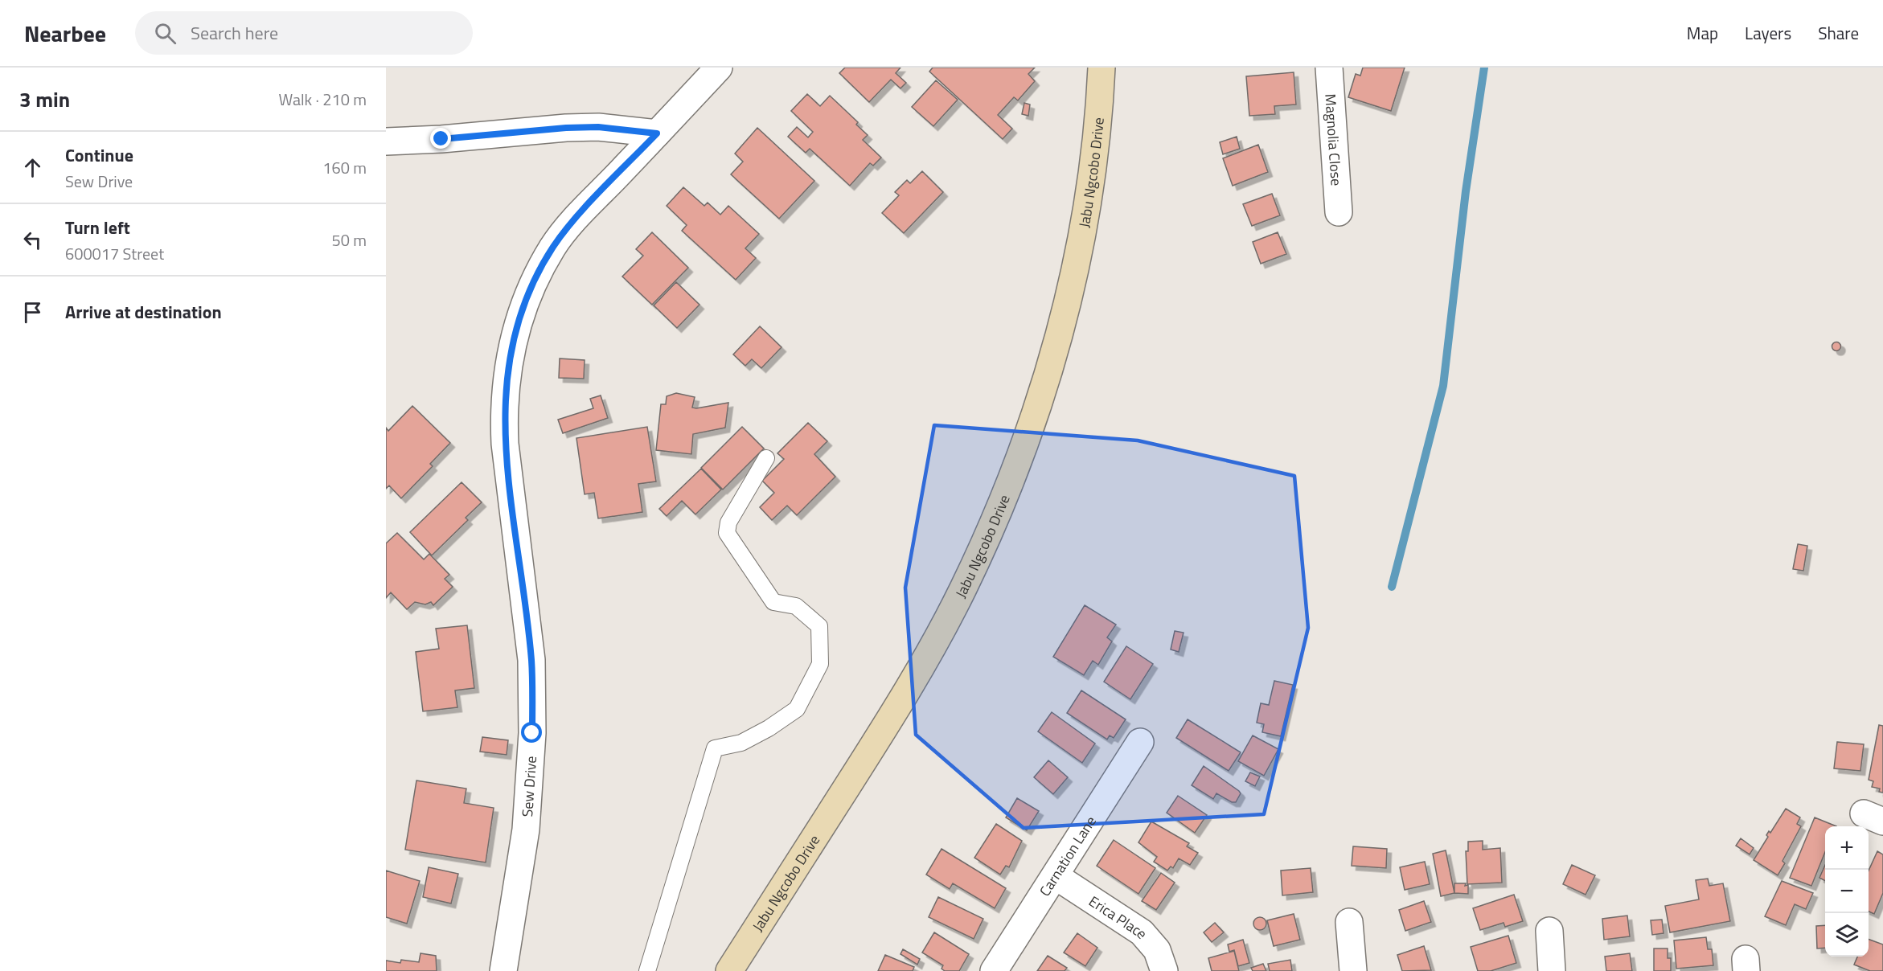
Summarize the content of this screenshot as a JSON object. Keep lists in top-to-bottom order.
{
  "streets": {
    "main road": ["Jabu Ngcobo Drive"],
    "street": [
      "Magnolia Close",
      "Sew Drive",
      "Carnation Lane",
      "Erica Place"
    ]
  },
  "crossings": [
    ["Carnation Lane", "Erica Place"]
  ],
  "page": {
    "header": "Nearbee",
    "search": "Search here",
    "nav": ["Map", "Layers", "Share"],
    "heading": ["3 min", "Walk · 210 m"],
    "list": [
      ["Continue", "Sew Drive", "160 m"],
      ["Turn left", "600017 Street", "50 m"],
      "Arrive at destination"
    ],
    "map_buttons": ["+", "−"]
  }
}
